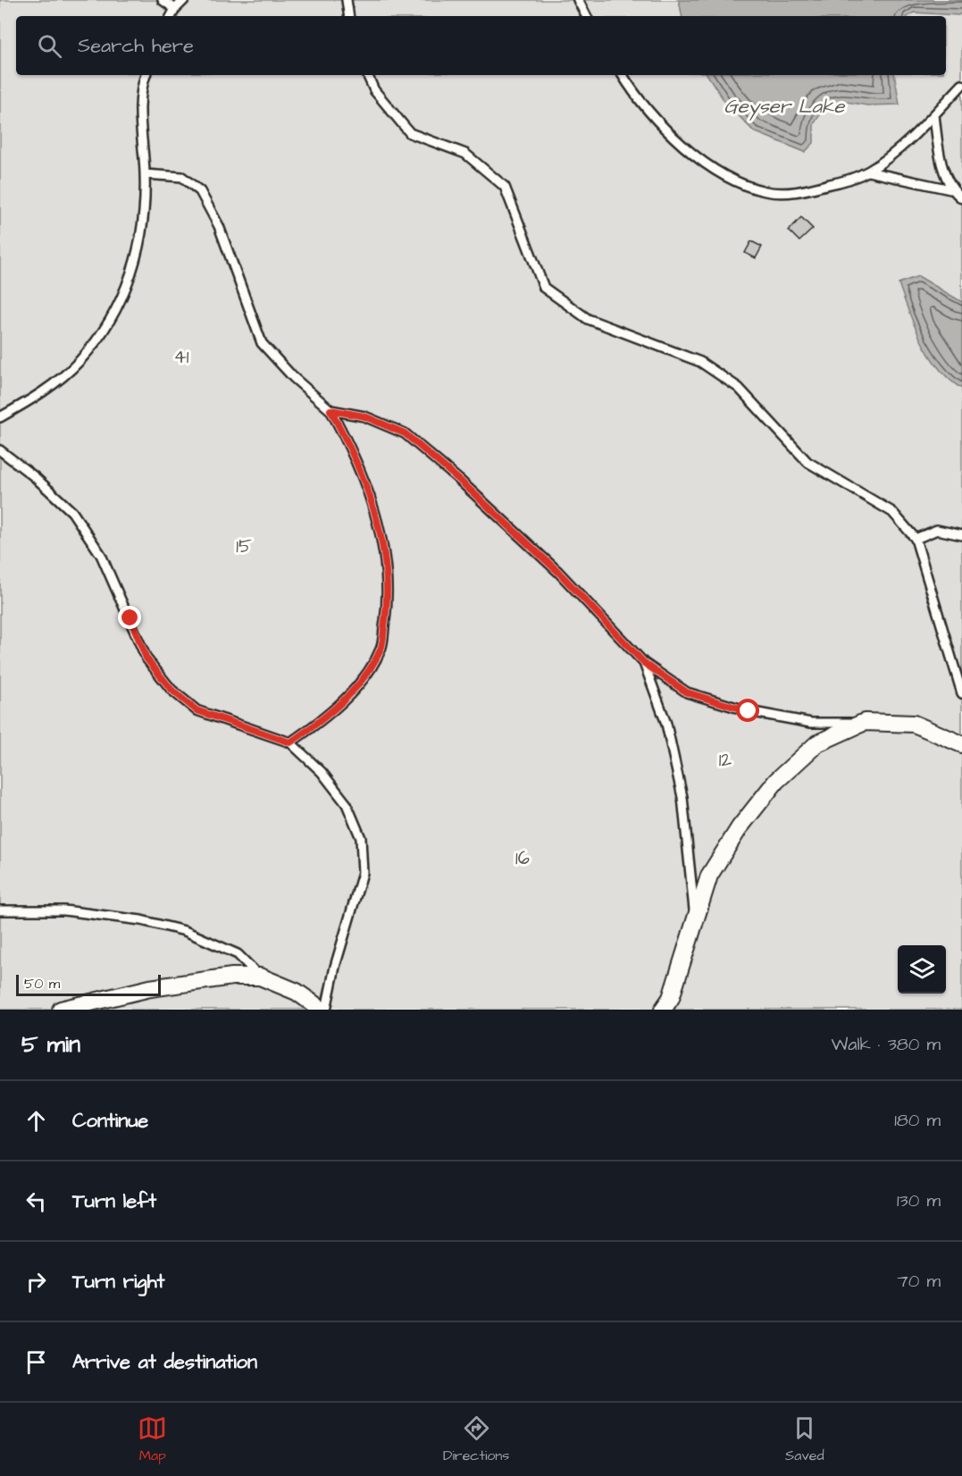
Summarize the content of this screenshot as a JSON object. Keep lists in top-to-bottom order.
{
  "water": ["Geyser Lake"],
  "parks": [
    "41",
    "15",
    "12",
    "16"
  ],
  "scale_bar": "50 m",
  "page": {
    "search": "Search here",
    "scale": "50 m",
    "heading": ["5 min", "Walk · 380 m"],
    "list": [
      ["Continue", "180 m"],
      ["Turn left", "130 m"],
      ["Turn right", "70 m"],
      "Arrive at destination"
    ],
    "nav": ["Map", "Directions", "Saved"]
  }
}
